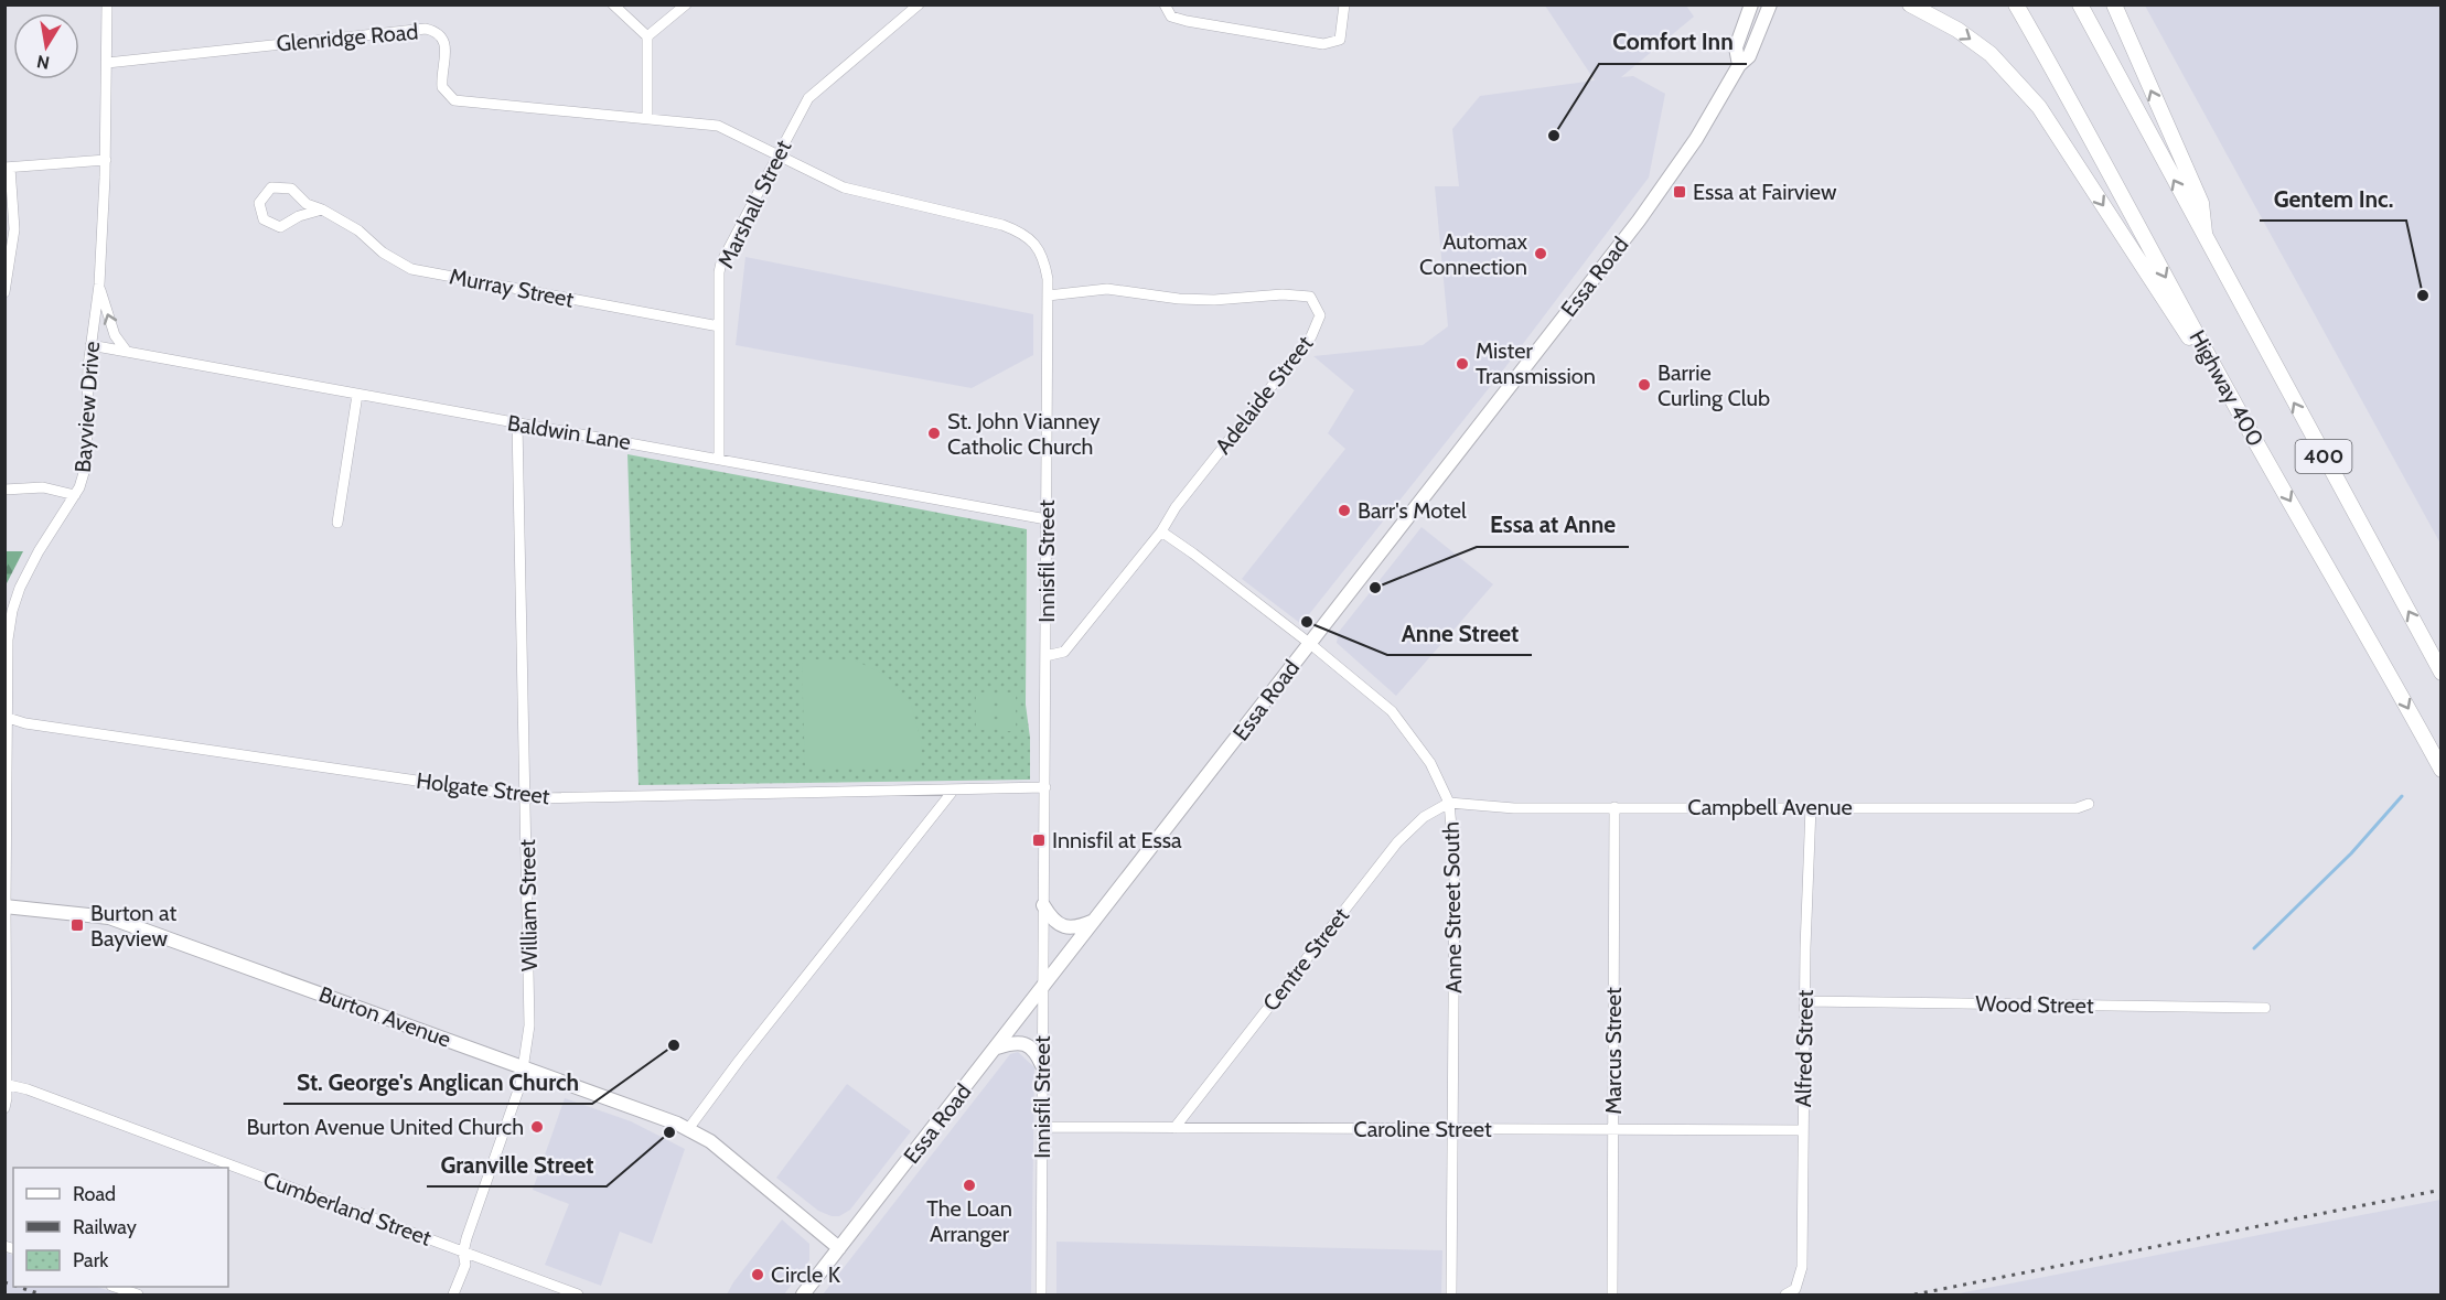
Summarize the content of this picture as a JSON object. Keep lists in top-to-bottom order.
{
  "streets": {
    "highway": ["Highway 400", "400"],
    "main road": ["Essa Road", "Burton Avenue"],
    "street": [
      "Glenridge Road",
      "Marshall Street",
      "Murray Street",
      "Adelaide Street",
      "Bayview Drive",
      "Baldwin Lane",
      "Innisfil Street",
      "Holgate Street",
      "Campbell Avenue",
      "William Street",
      "Anne Street South",
      "Centre Street",
      "Wood Street",
      "Alfred Street",
      "Marcus Street",
      "Caroline Street",
      "Cumberland Street"
    ]
  },
  "crossings": [
    ["Glenridge Road", "Bayview Drive"],
    ["Glenridge Road", "Innisfil Street"],
    ["Marshall Street", "Murray Street"],
    ["Marshall Street", "Baldwin Lane"],
    ["Marshall Street", "Innisfil Street"],
    ["Essa Road", "Innisfil Street"],
    ["Essa Road", "Anne Street South"],
    ["Essa Road", "Burton Avenue"],
    ["Adelaide Street", "Innisfil Street"],
    ["Adelaide Street", "Anne Street South"],
    ["Bayview Drive", "Baldwin Lane"],
    ["Bayview Drive", "Holgate Street"],
    ["Bayview Drive", "Burton Avenue"],
    ["Bayview Drive", "Cumberland Street"],
    ["Baldwin Lane", "Innisfil Street"],
    ["Baldwin Lane", "William Street"],
    ["Innisfil Street", "Holgate Street"],
    ["Innisfil Street", "Caroline Street"],
    ["Holgate Street", "William Street"],
    ["Campbell Avenue", "Anne Street South"],
    ["Campbell Avenue", "Centre Street"],
    ["Campbell Avenue", "Alfred Street"],
    ["Campbell Avenue", "Marcus Street"],
    ["William Street", "Burton Avenue"],
    ["William Street", "Cumberland Street"],
    ["Anne Street South", "Centre Street"],
    ["Anne Street South", "Caroline Street"],
    ["Centre Street", "Caroline Street"],
    ["Wood Street", "Alfred Street"],
    ["Alfred Street", "Caroline Street"],
    ["Marcus Street", "Caroline Street"]
  ],
  "places": {
    "other": [
      "Comfort Inn",
      "Automax Connection",
      "Gentem Inc.",
      "Mister Transmission",
      "Barrie Curling Club",
      "St. John Vianney Catholic Church",
      "Barr's Motel",
      "Essa at Anne",
      "Anne Street",
      "St. George's Anglican Church",
      "Burton Avenue United Church",
      "Granville Street",
      "The Loan Arranger",
      "Circle K"
    ],
    "transit": ["Essa at Fairview", "Innisfil at Essa", "Burton at Bayview"]
  },
  "legend": ["Road", "Railway", "Park"],
  "north": "bottom"
}
